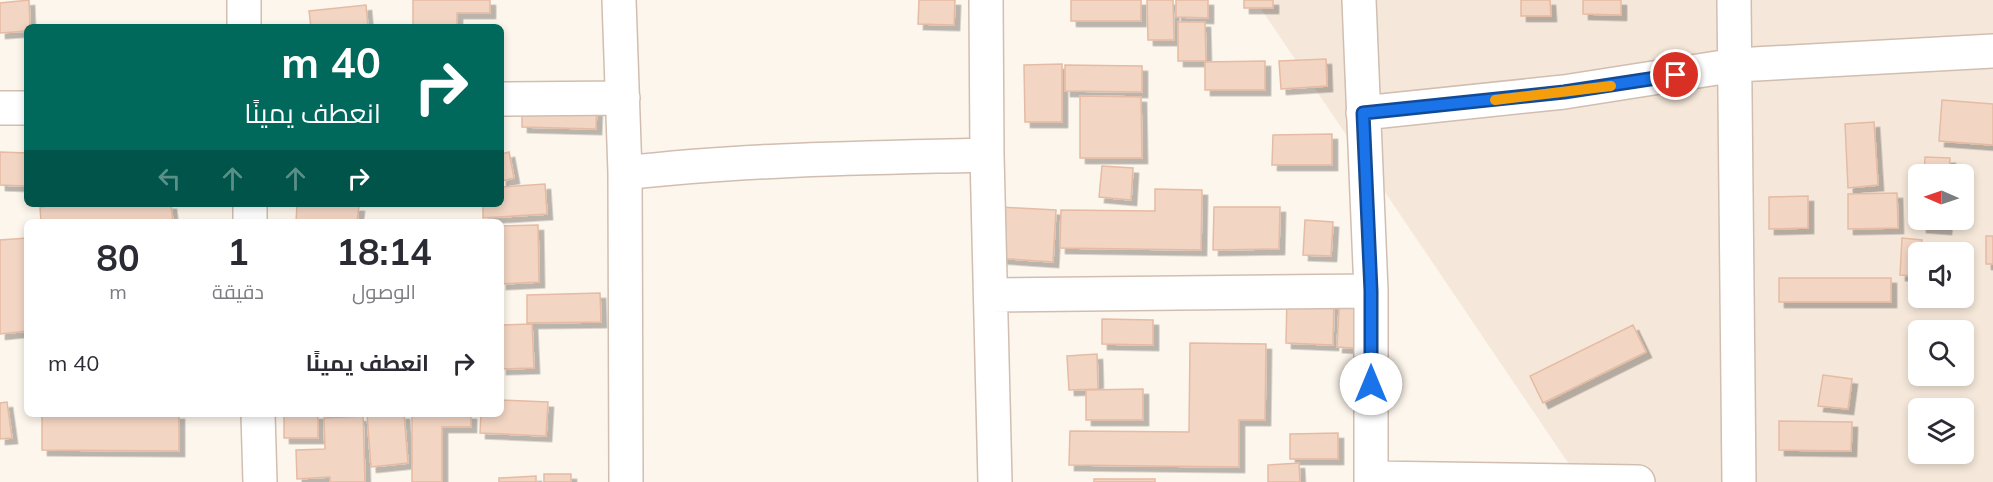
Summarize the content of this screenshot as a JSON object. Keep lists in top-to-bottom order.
{
  "north": "left",
  "page": {
    "turn": ["40 m", "انعطف يمينًا"],
    "eta": [
      "18:14",
      "الوصول",
      "1",
      "دقيقة",
      "80",
      "m"
    ],
    "list": [
      {
        "name": "انعطف يمينًا",
        "value": "40 m"
      }
    ]
  }
}
